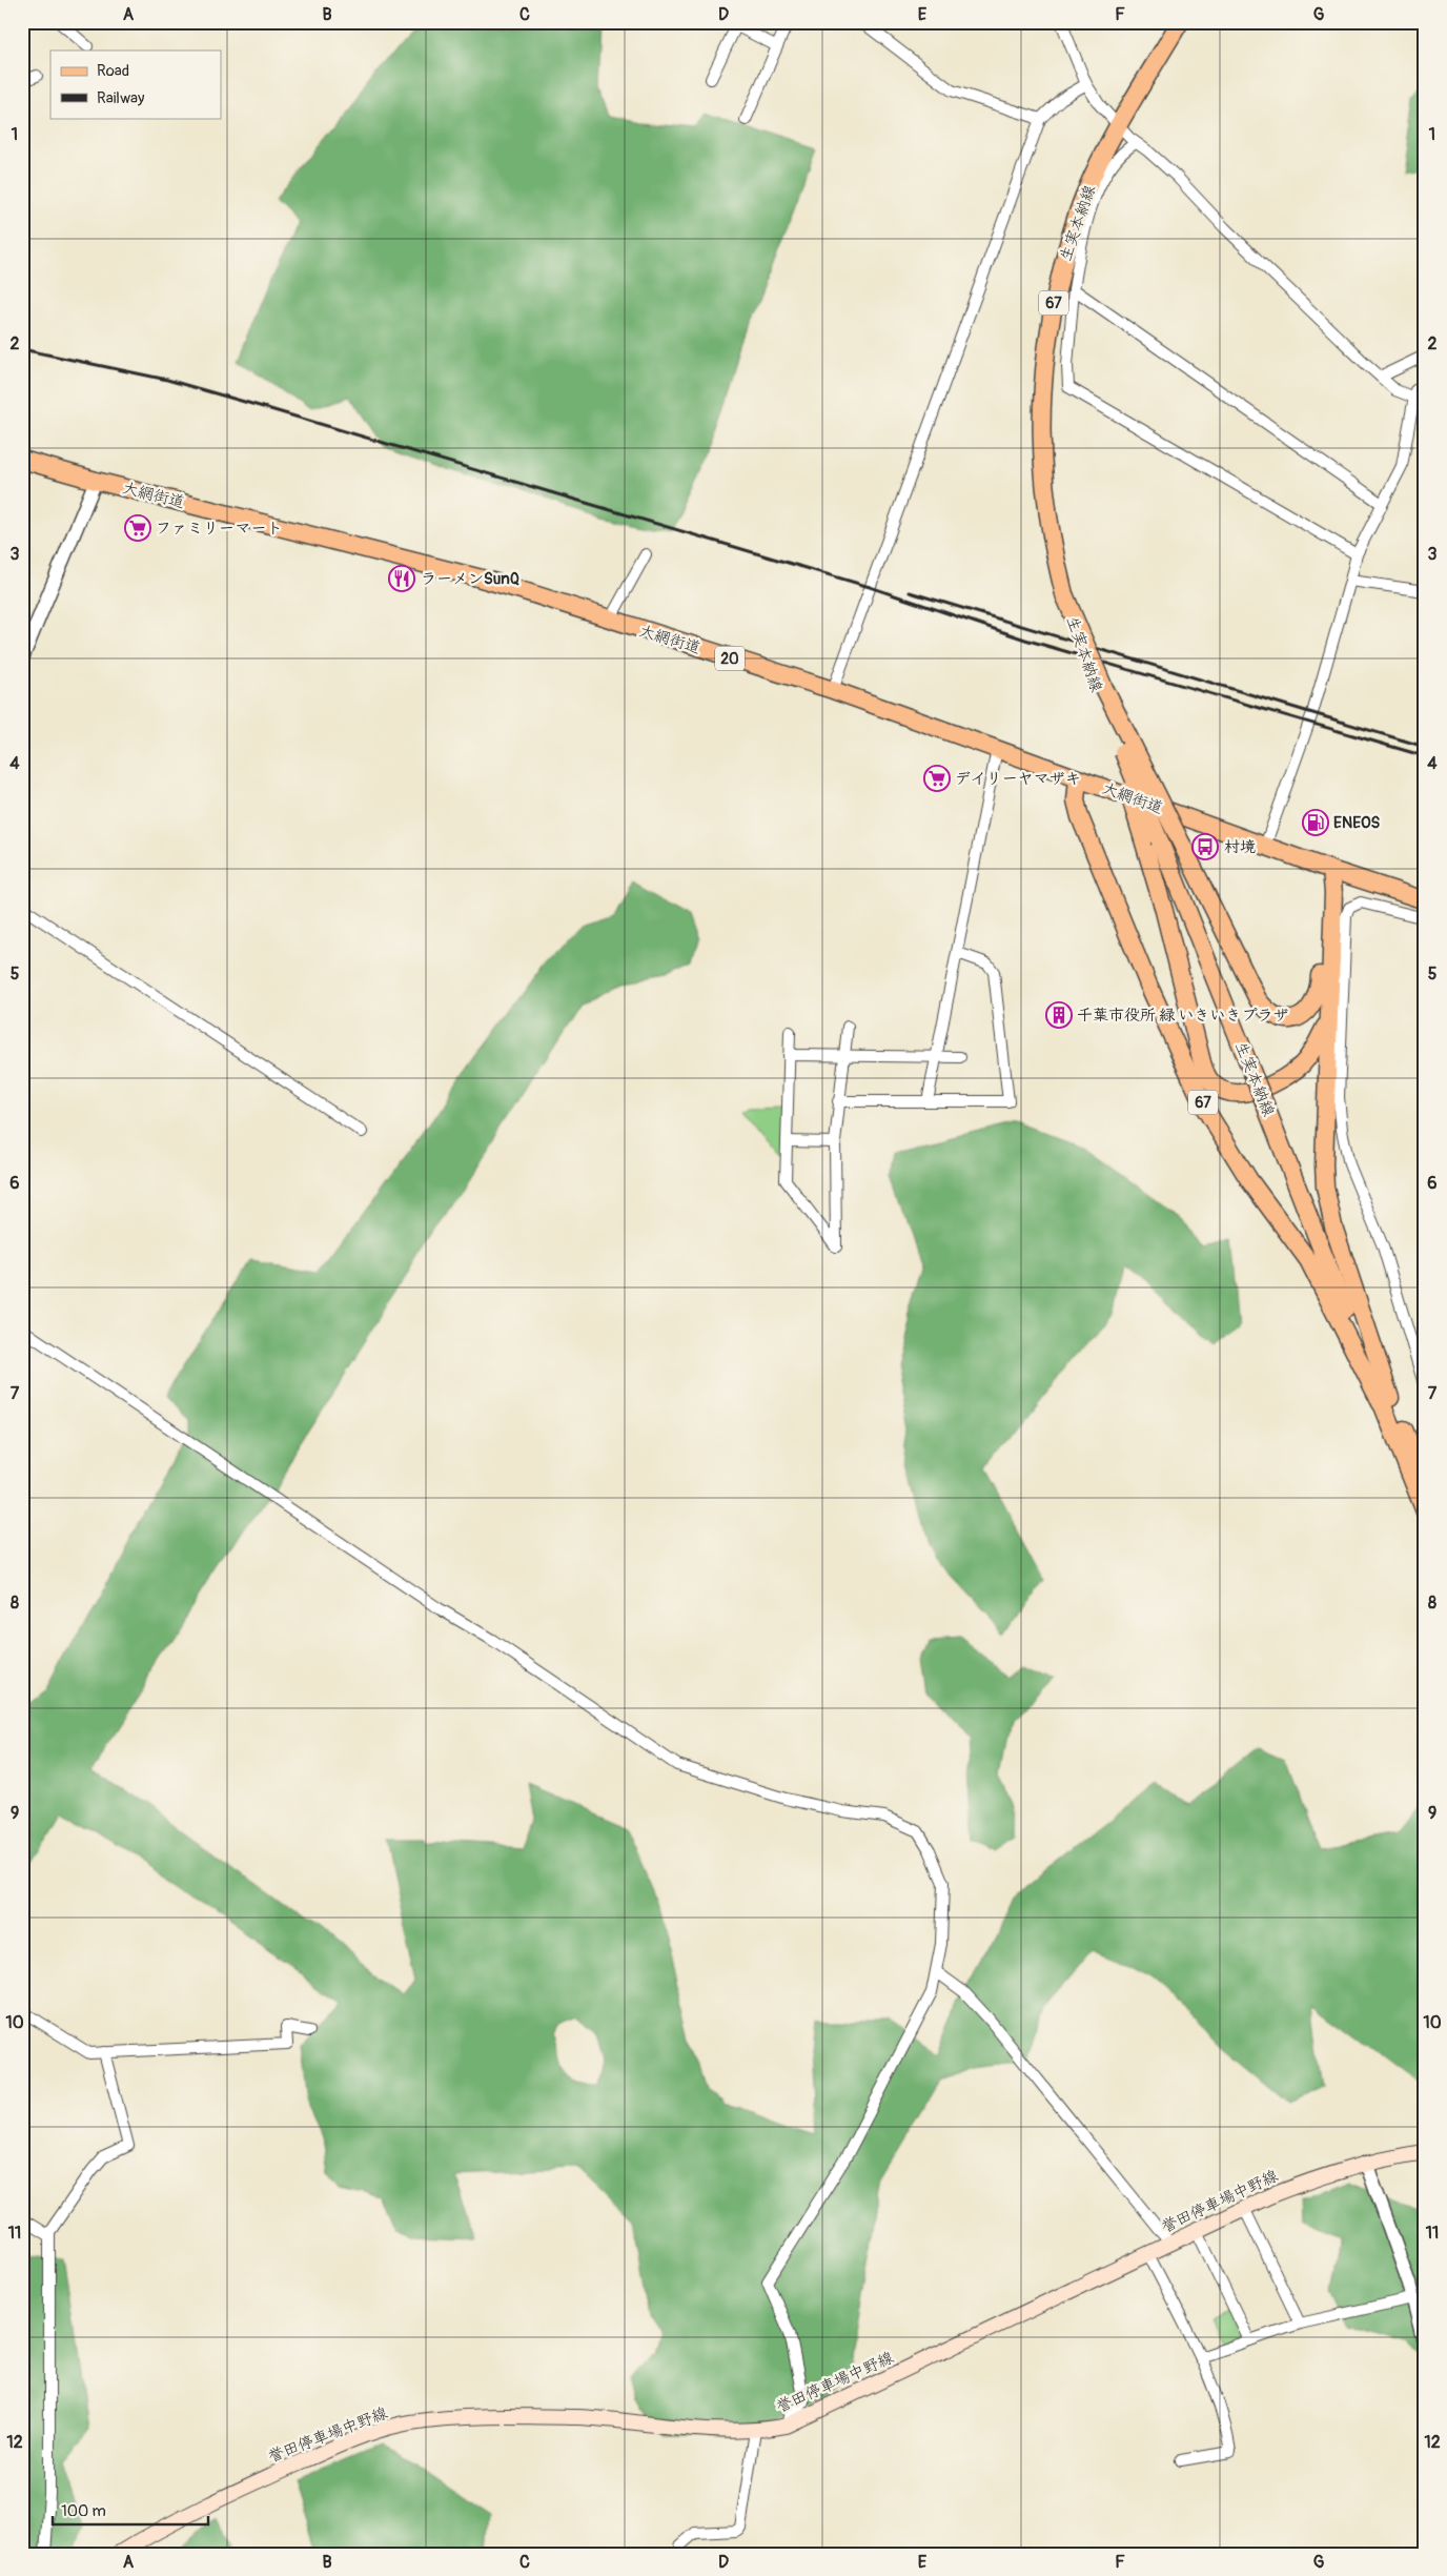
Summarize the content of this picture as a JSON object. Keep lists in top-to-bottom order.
{
  "streets": {
    "main road": [
      "生実本納線",
      "67",
      "大網街道",
      "20",
      "誉田停車場中野線"
    ]
  },
  "crossings": [
    ["生実本納線", "67"],
    ["67", "大網街道"]
  ],
  "places": {
    "supermarket": ["ファミリーマート", "デイリーヤマザキ"],
    "restaurant": ["ラーメンSunQ"],
    "fuel station": ["ENEOS"],
    "bus stop": ["村境"],
    "building": ["千葉市役所 緑 いきいきプラザ"]
  },
  "legend": ["Road", "Railway"],
  "scale_bar": "100 m",
  "grid": {
    "columns": [
      "A",
      "B",
      "C",
      "D",
      "E",
      "F",
      "G"
    ],
    "rows": [
      "1",
      "2",
      "3",
      "4",
      "5",
      "6",
      "7",
      "8",
      "9",
      "10",
      "11",
      "12"
    ]
  }
}
